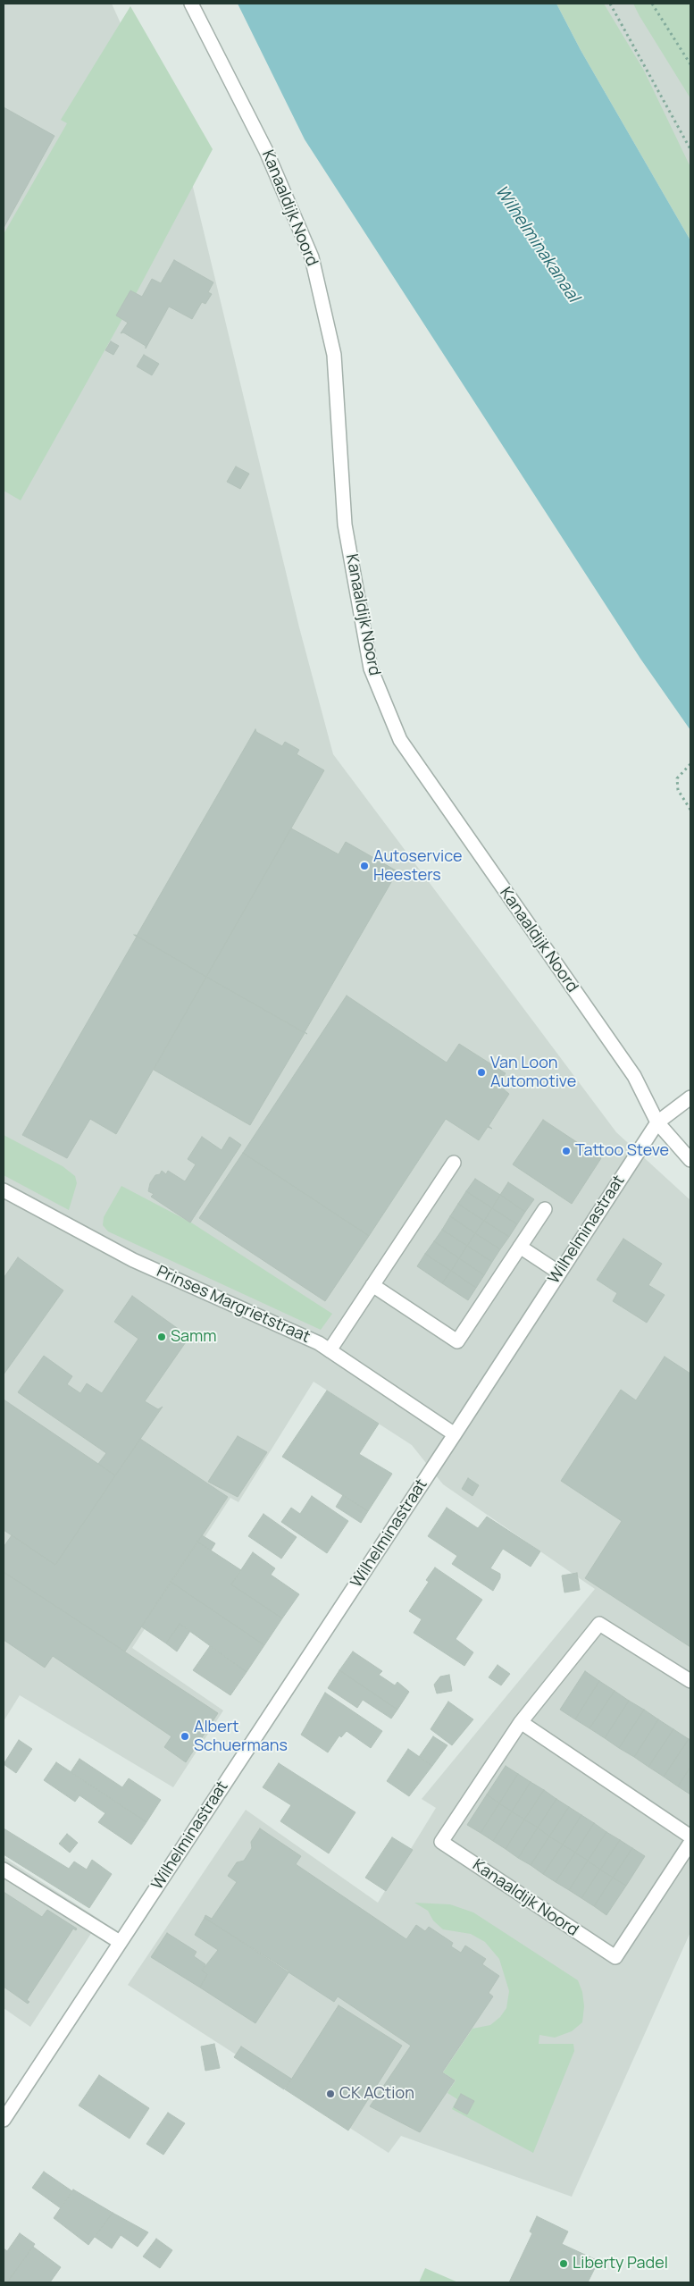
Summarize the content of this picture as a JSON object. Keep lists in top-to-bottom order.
{
  "streets": {
    "street": ["Kanaaldijk Noord", "Wilhelminastraat", "Prinses Margrietstraat"]
  },
  "crossings": [
    ["Kanaaldijk Noord", "Wilhelminastraat"],
    ["Wilhelminastraat", "Prinses Margrietstraat"]
  ],
  "water": ["Wilhelminakanaal"],
  "places": [
    "Autoservice Heesters",
    "Van Loon Automotive",
    "Tattoo Steve",
    "Samm",
    "Albert Schuermans",
    "CK ACtion",
    "Liberty Padel"
  ]
}
